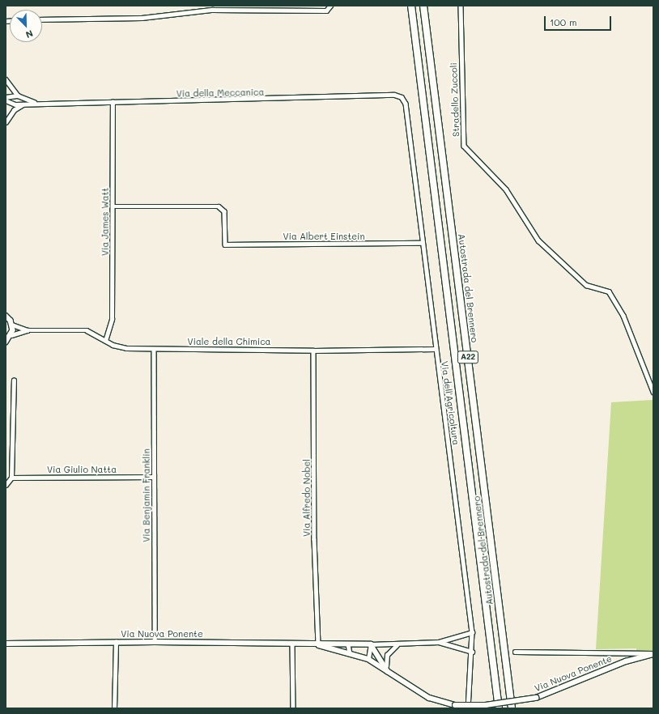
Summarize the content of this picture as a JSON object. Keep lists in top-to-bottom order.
{
  "streets": {
    "highway": ["Autostrada del Brennero", "A22"],
    "street": [
      "Via della Meccanica",
      "Stradello Zuccoli",
      "Via James Watt",
      "Via Albert Einstein",
      "Viale della Chimica",
      "Via dell'Agricoltura",
      "Via Giulio Natta",
      "Via Benjamin Franklin",
      "Via Alfredo Nobel",
      "Via Nuova Ponente"
    ]
  },
  "crossings": [
    ["Via della Meccanica", "Via James Watt"],
    ["Via della Meccanica", "Via dell'Agricoltura"],
    ["Via James Watt", "Via Albert Einstein"],
    ["Via James Watt", "Viale della Chimica"],
    ["Via Albert Einstein", "Via dell'Agricoltura"],
    ["Viale della Chimica", "Via dell'Agricoltura"],
    ["Viale della Chimica", "Via Benjamin Franklin"],
    ["Viale della Chimica", "Via Alfredo Nobel"],
    ["Via Giulio Natta", "Via Benjamin Franklin"],
    ["Via Benjamin Franklin", "Via Nuova Ponente"],
    ["Via Alfredo Nobel", "Via Nuova Ponente"]
  ],
  "scale_bar": "100 m",
  "north": "bottom right"
}
